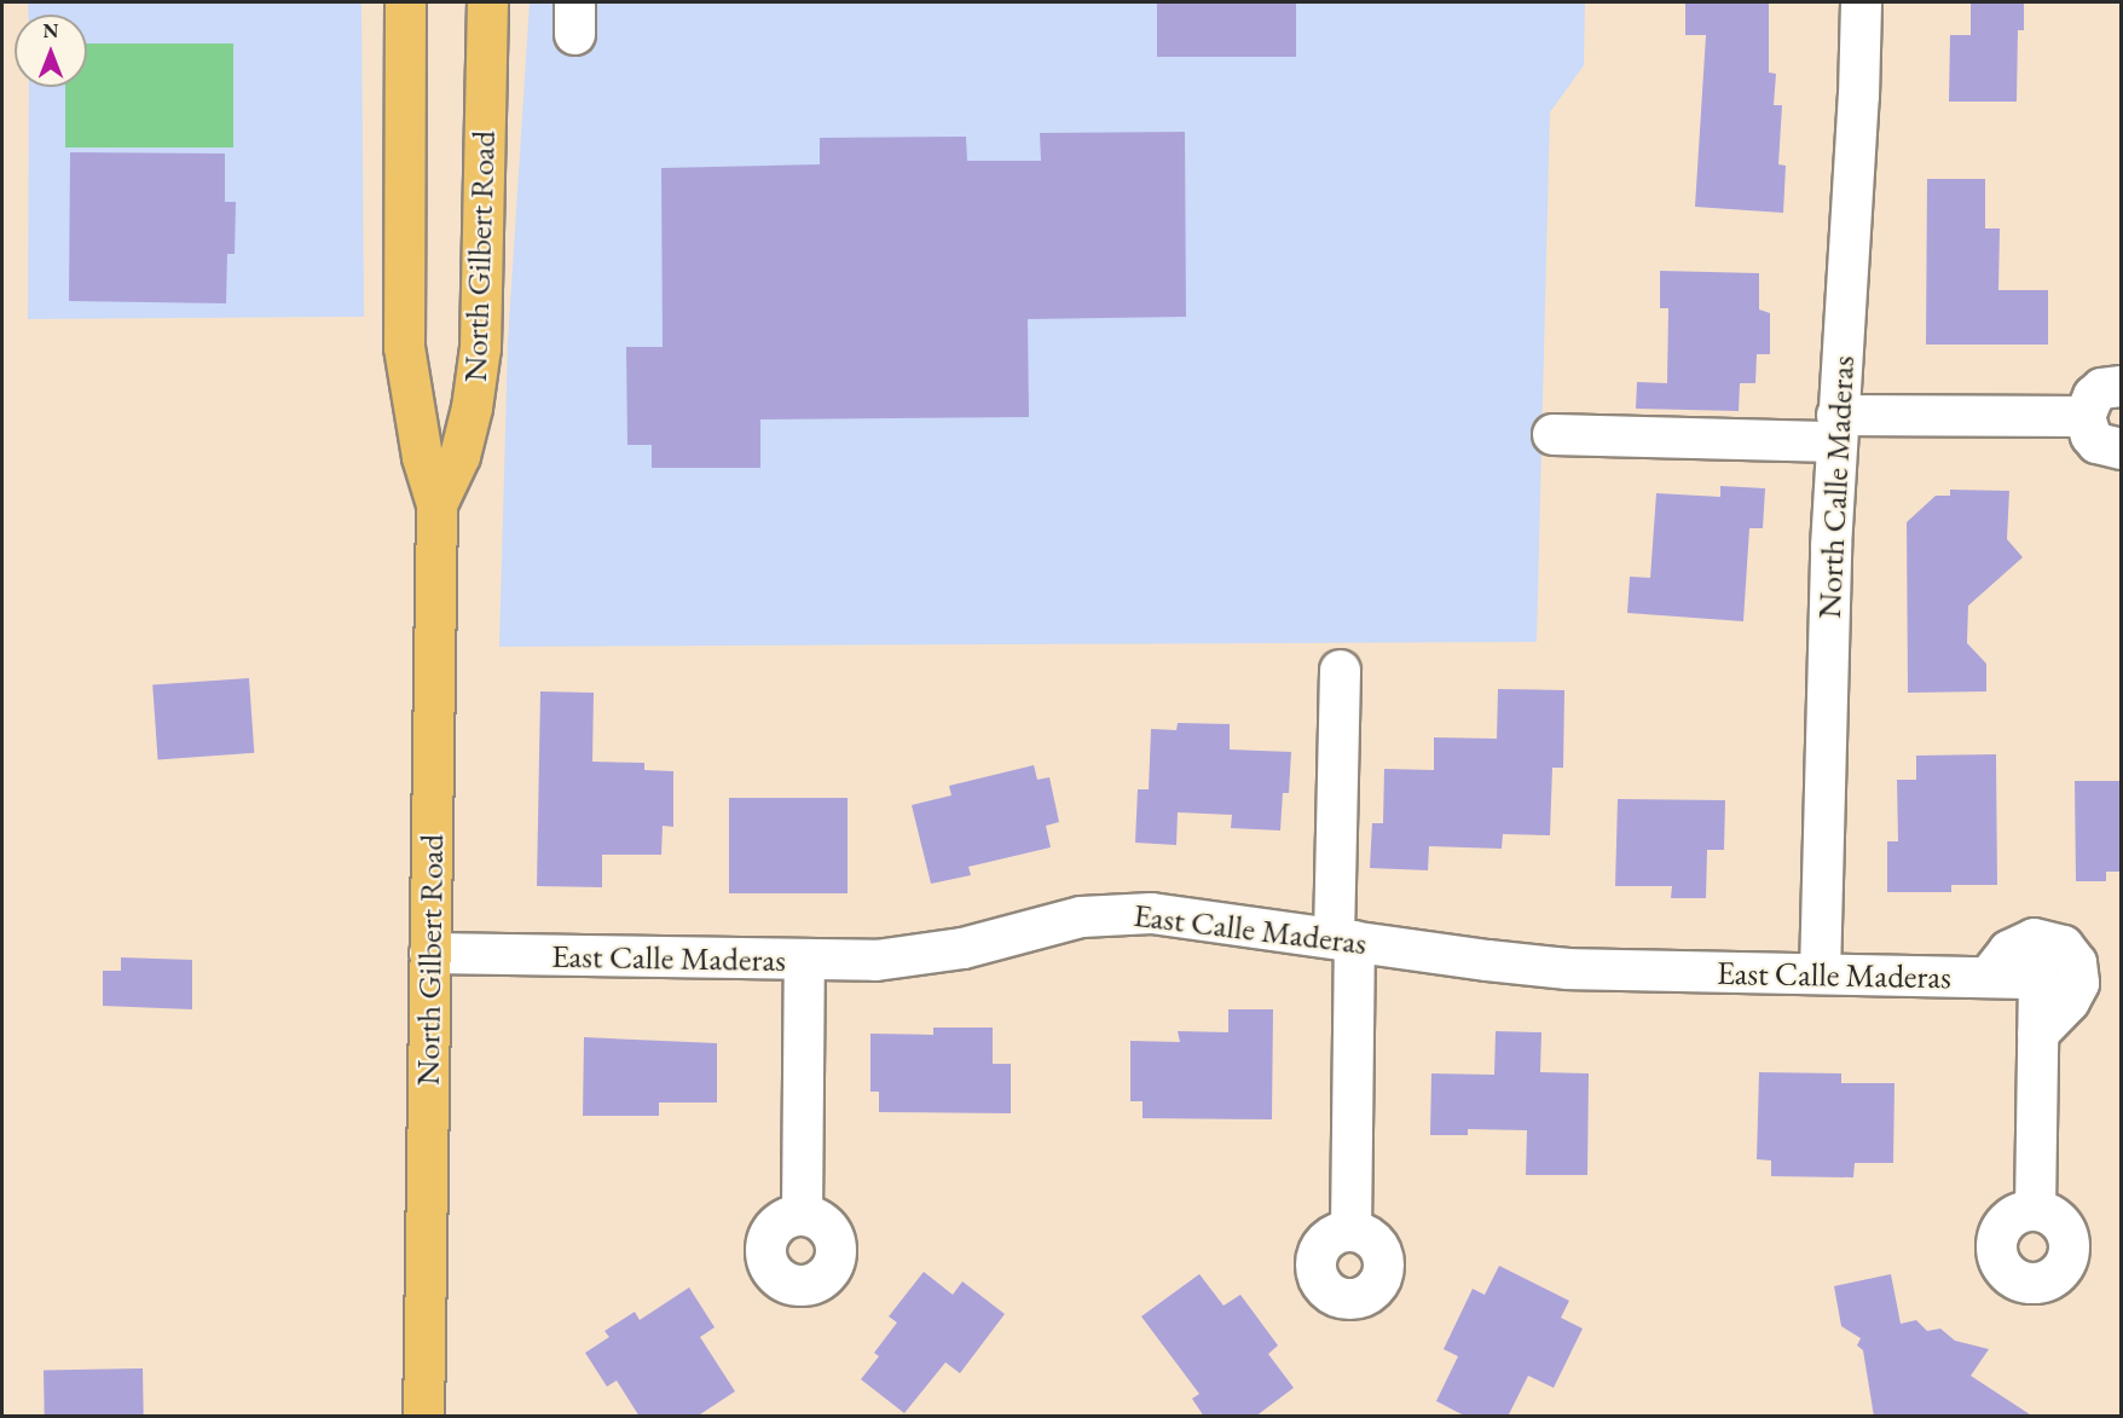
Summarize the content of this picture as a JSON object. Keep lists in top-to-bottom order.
{
  "streets": {
    "main road": ["North Gilbert Road"],
    "street": ["North Calle Maderas", "East Calle Maderas"]
  },
  "crossings": [
    ["North Gilbert Road", "East Calle Maderas"],
    ["North Calle Maderas", "East Calle Maderas"]
  ],
  "north": "top"
}
